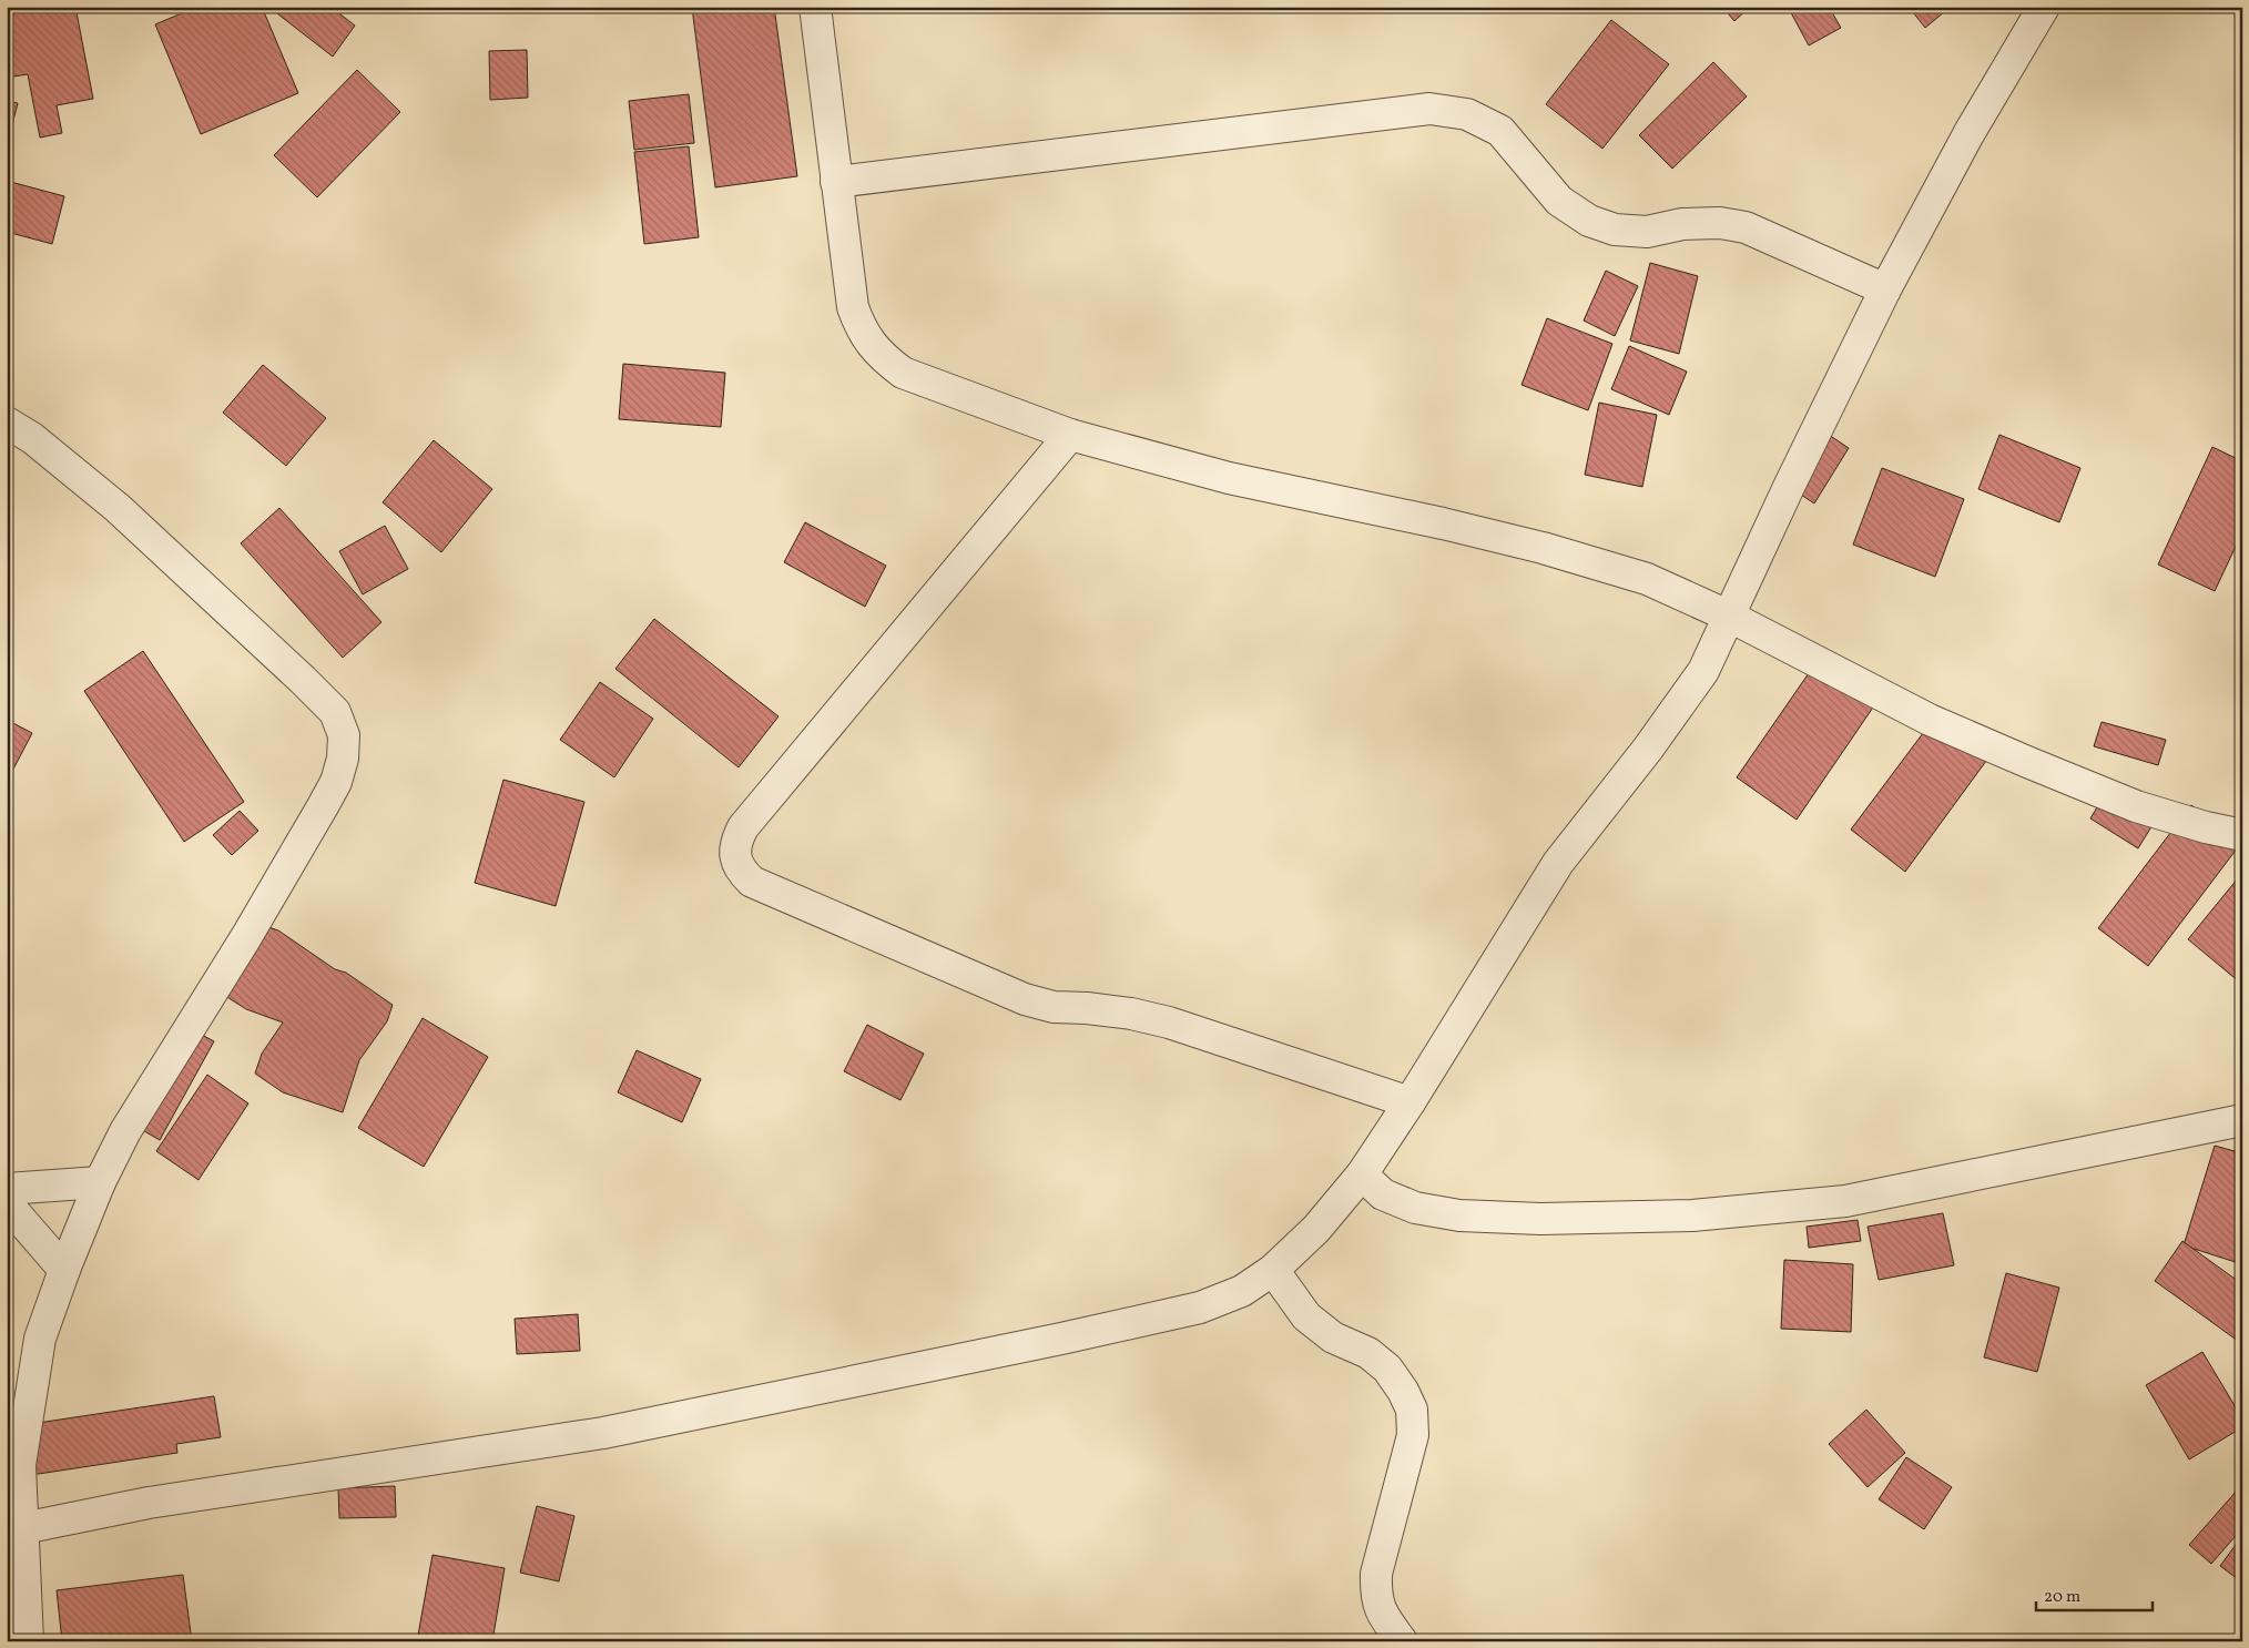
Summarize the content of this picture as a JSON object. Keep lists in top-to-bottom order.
{
  "scale_bar": "20 m"
}
